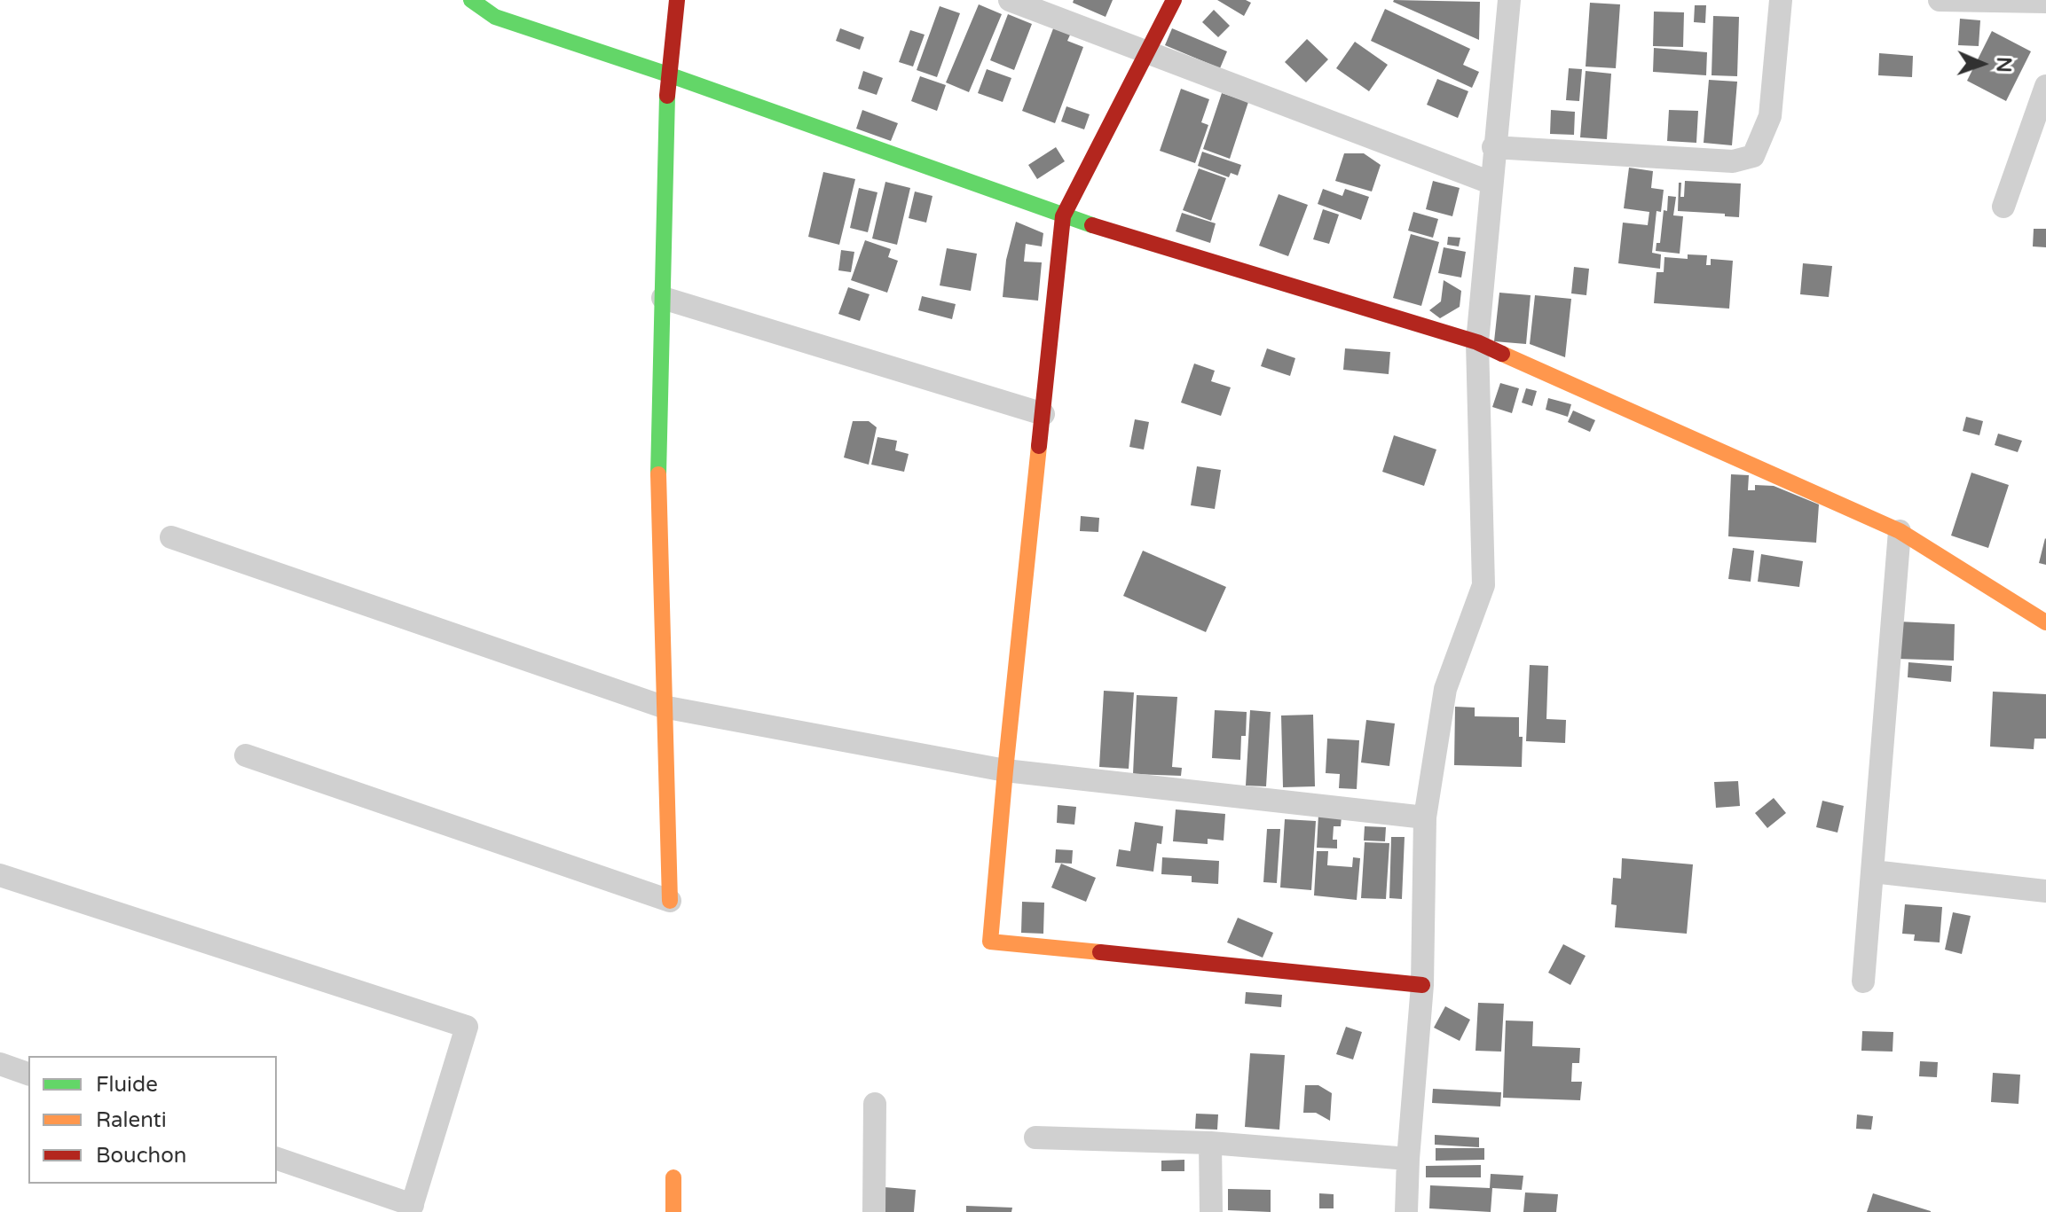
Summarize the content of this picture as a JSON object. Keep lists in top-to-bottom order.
{
  "legend": ["Fluide", "Ralenti", "Bouchon"],
  "north": "right"
}
